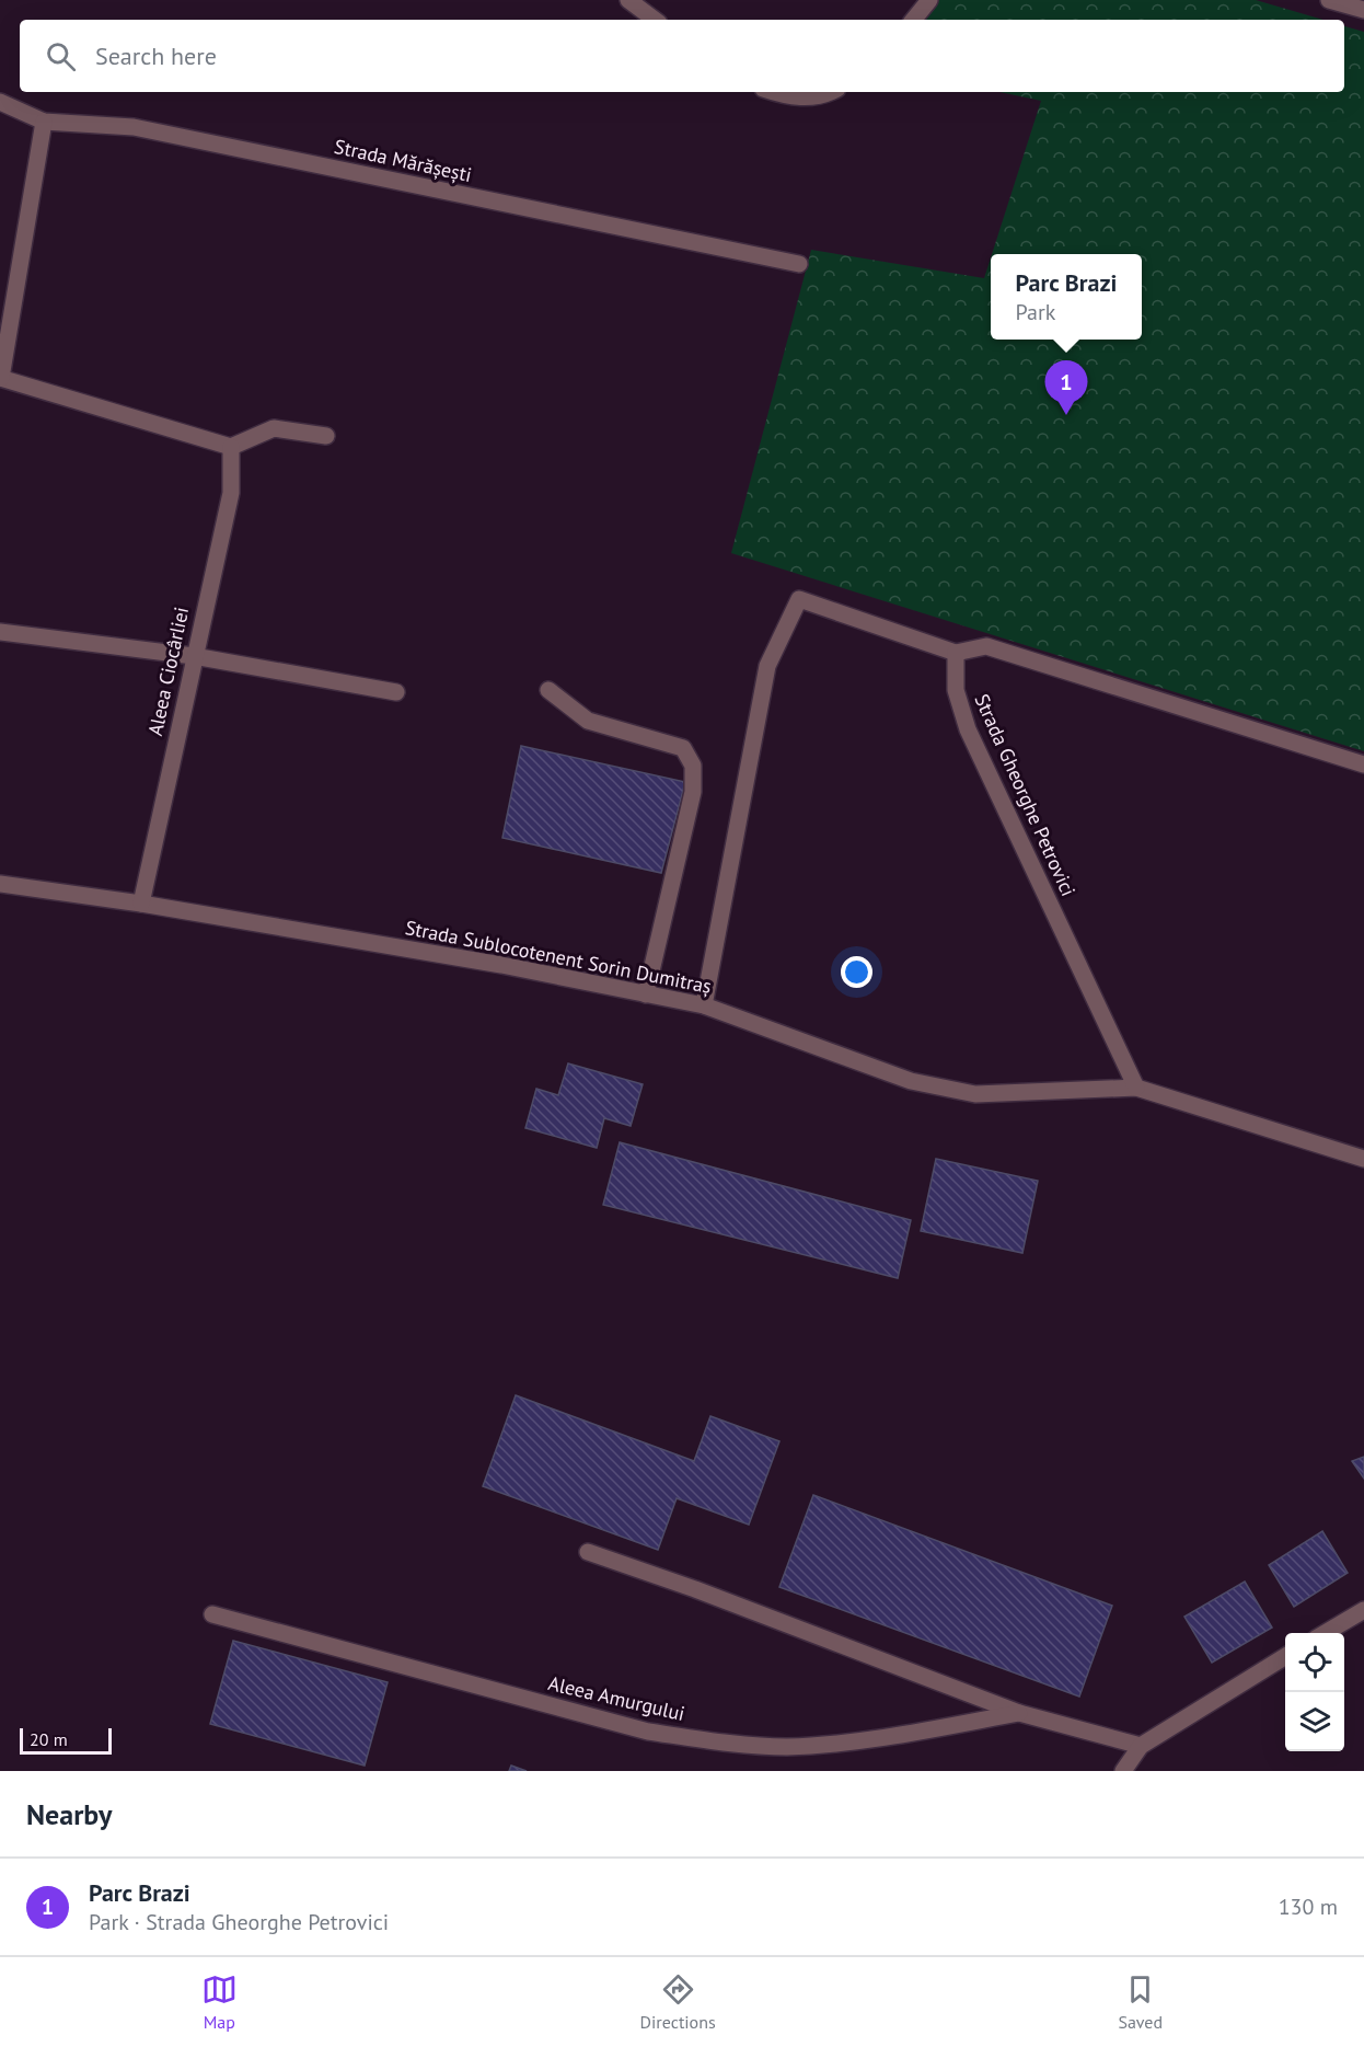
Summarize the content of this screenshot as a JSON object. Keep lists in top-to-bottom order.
{
  "streets": {
    "street": [
      "Strada Mărășești",
      "Aleea Ciocârliei",
      "Strada Gheorghe Petrovici",
      "Strada Sublocotenent Sorin Dumitraș",
      "Aleea Amurgului"
    ]
  },
  "crossings": [
    ["Aleea Ciocârliei", "Strada Sublocotenent Sorin Dumitraș"],
    ["Strada Gheorghe Petrovici", "Strada Sublocotenent Sorin Dumitraș"]
  ],
  "scale_bar": "20 m",
  "page": {
    "search": "Search here",
    "popup": ["Parc Brazi", "Park"],
    "pins": "1",
    "scale": "20 m",
    "heading": "Nearby",
    "list": [
      {
        "mark": "1",
        "name": "Parc Brazi",
        "note": "Park · Strada Gheorghe Petrovici",
        "value": "130 m"
      }
    ],
    "nav": ["Map", "Directions", "Saved"]
  }
}
